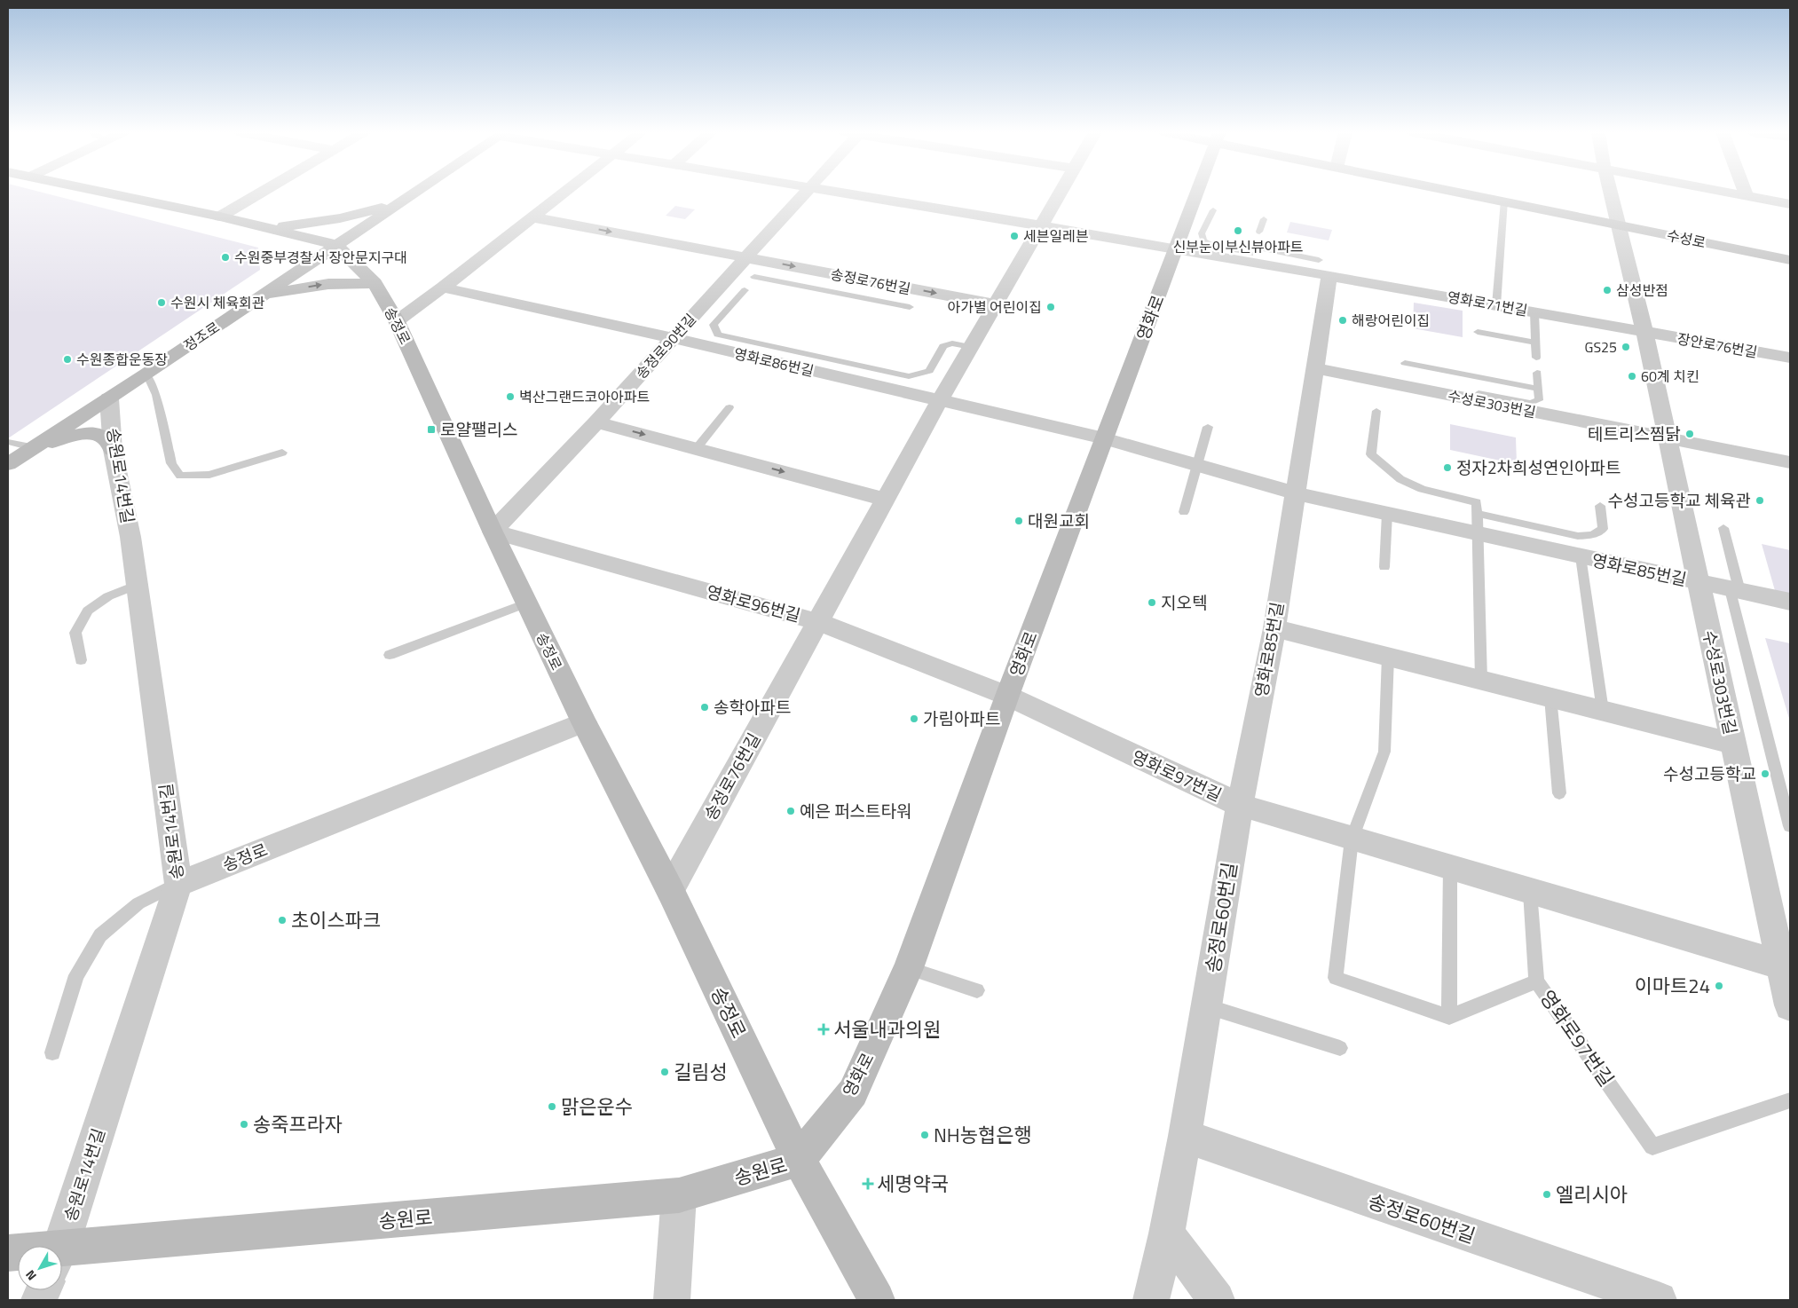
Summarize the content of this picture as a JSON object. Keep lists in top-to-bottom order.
{
  "streets": {
    "street": [
      "수성로",
      "송정로76번길",
      "영화로71번길",
      "영화로",
      "송정로",
      "정조로",
      "장안로76번길",
      "송정로90번길",
      "영화로86번길",
      "수성로303번길",
      "송원로14번길",
      "영화로85번길",
      "영화로96번길",
      "영화로97번길",
      "송정로60번길",
      "송원로"
    ]
  },
  "crossings": [
    ["수성로", "수성로303번길"],
    ["송정로76번길", "영화로71번길"],
    ["송정로76번길", "송정로"],
    ["송정로76번길", "송정로90번길"],
    ["송정로76번길", "영화로86번길"],
    ["송정로76번길", "영화로96번길"],
    ["영화로71번길", "영화로"],
    ["영화로71번길", "장안로76번길"],
    ["영화로71번길", "수성로303번길"],
    ["영화로", "송정로"],
    ["영화로", "영화로86번길"],
    ["영화로", "영화로85번길"],
    ["영화로", "영화로96번길"],
    ["영화로", "영화로97번길"],
    ["영화로", "송원로"],
    ["송정로", "정조로"],
    ["송정로", "송정로90번길"],
    ["송정로", "송원로14번길"],
    ["송정로", "영화로96번길"],
    ["송정로", "송원로"],
    ["정조로", "송원로14번길"],
    ["장안로76번길", "수성로303번길"],
    ["송정로90번길", "영화로86번길"],
    ["송정로90번길", "영화로96번길"],
    ["영화로86번길", "영화로85번길"],
    ["수성로303번길", "영화로85번길"],
    ["수성로303번길", "영화로97번길"],
    ["영화로85번길", "영화로97번길"],
    ["영화로85번길", "송정로60번길"],
    ["영화로96번길", "영화로97번길"],
    ["영화로97번길", "송정로60번길"]
  ],
  "places": {
    "other": [
      "신부눈이부신뷰아파트",
      "세븐일레븐",
      "수원중부경찰서 장안문지구대",
      "삼성반점",
      "수원시 체육회관",
      "아가별 어린이집",
      "해랑어린이집",
      "GS25",
      "수원종합운동장",
      "60계 치킨",
      "벽산그랜드코아아파트",
      "테트리스찜닭",
      "정자2차희성연인아파트",
      "수성고등학교 체육관",
      "대원교회",
      "지오텍",
      "송학아파트",
      "가림아파트",
      "수성고등학교",
      "예은 퍼스트타워",
      "초이스파크",
      "이마트24",
      "길림성",
      "맑은운수",
      "송죽프라자",
      "NH농협은행",
      "엘리시아"
    ],
    "transit": ["로얄팰리스"],
    "health": ["서울내과의원", "세명약국"]
  },
  "north": "bottom left"
}
